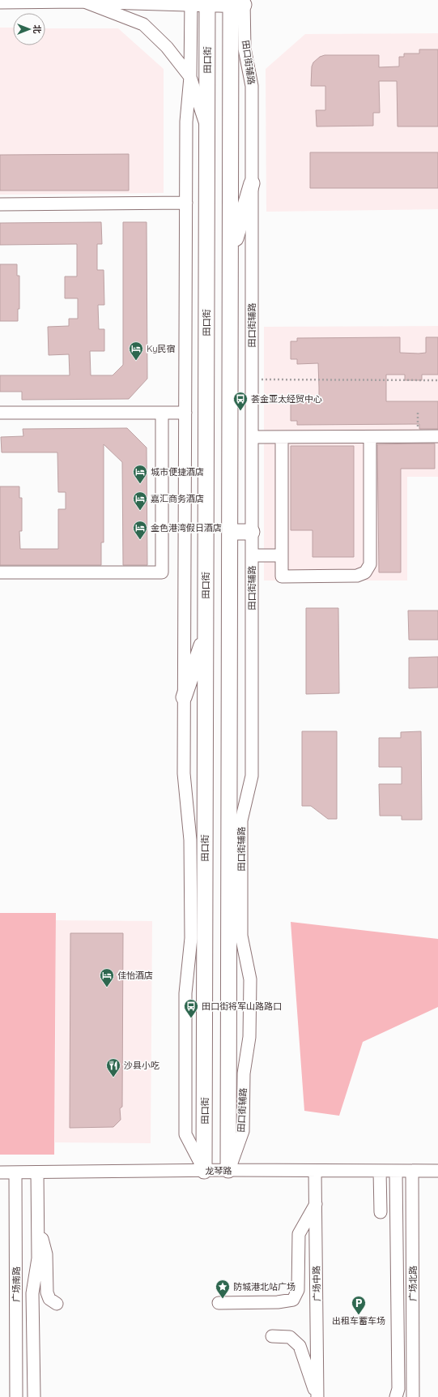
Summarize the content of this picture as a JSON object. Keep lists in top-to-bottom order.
{
  "streets": {
    "main road": ["田口街"],
    "street": [
      "田口街辅路",
      "龙琴路",
      "广场中路",
      "广场北路",
      "广场南路"
    ]
  },
  "crossings": [
    ["田口街", "龙琴路"],
    ["田口街辅路", "龙琴路"],
    ["龙琴路", "广场中路"],
    ["龙琴路", "广场北路"],
    ["龙琴路", "广场南路"]
  ],
  "places": {
    "hotel": [
      "Ky民宿",
      "城市便捷酒店",
      "嘉汇商务酒店",
      "金色港湾假日酒店",
      "佳怡酒店"
    ],
    "bus stop": ["荟金亚太经贸中心", "田口街将军山路路口"],
    "restaurant": ["沙县小吃"],
    "place": ["防城港北站广场"],
    "parking": ["出租车蓄车场"]
  },
  "north": "right"
}
